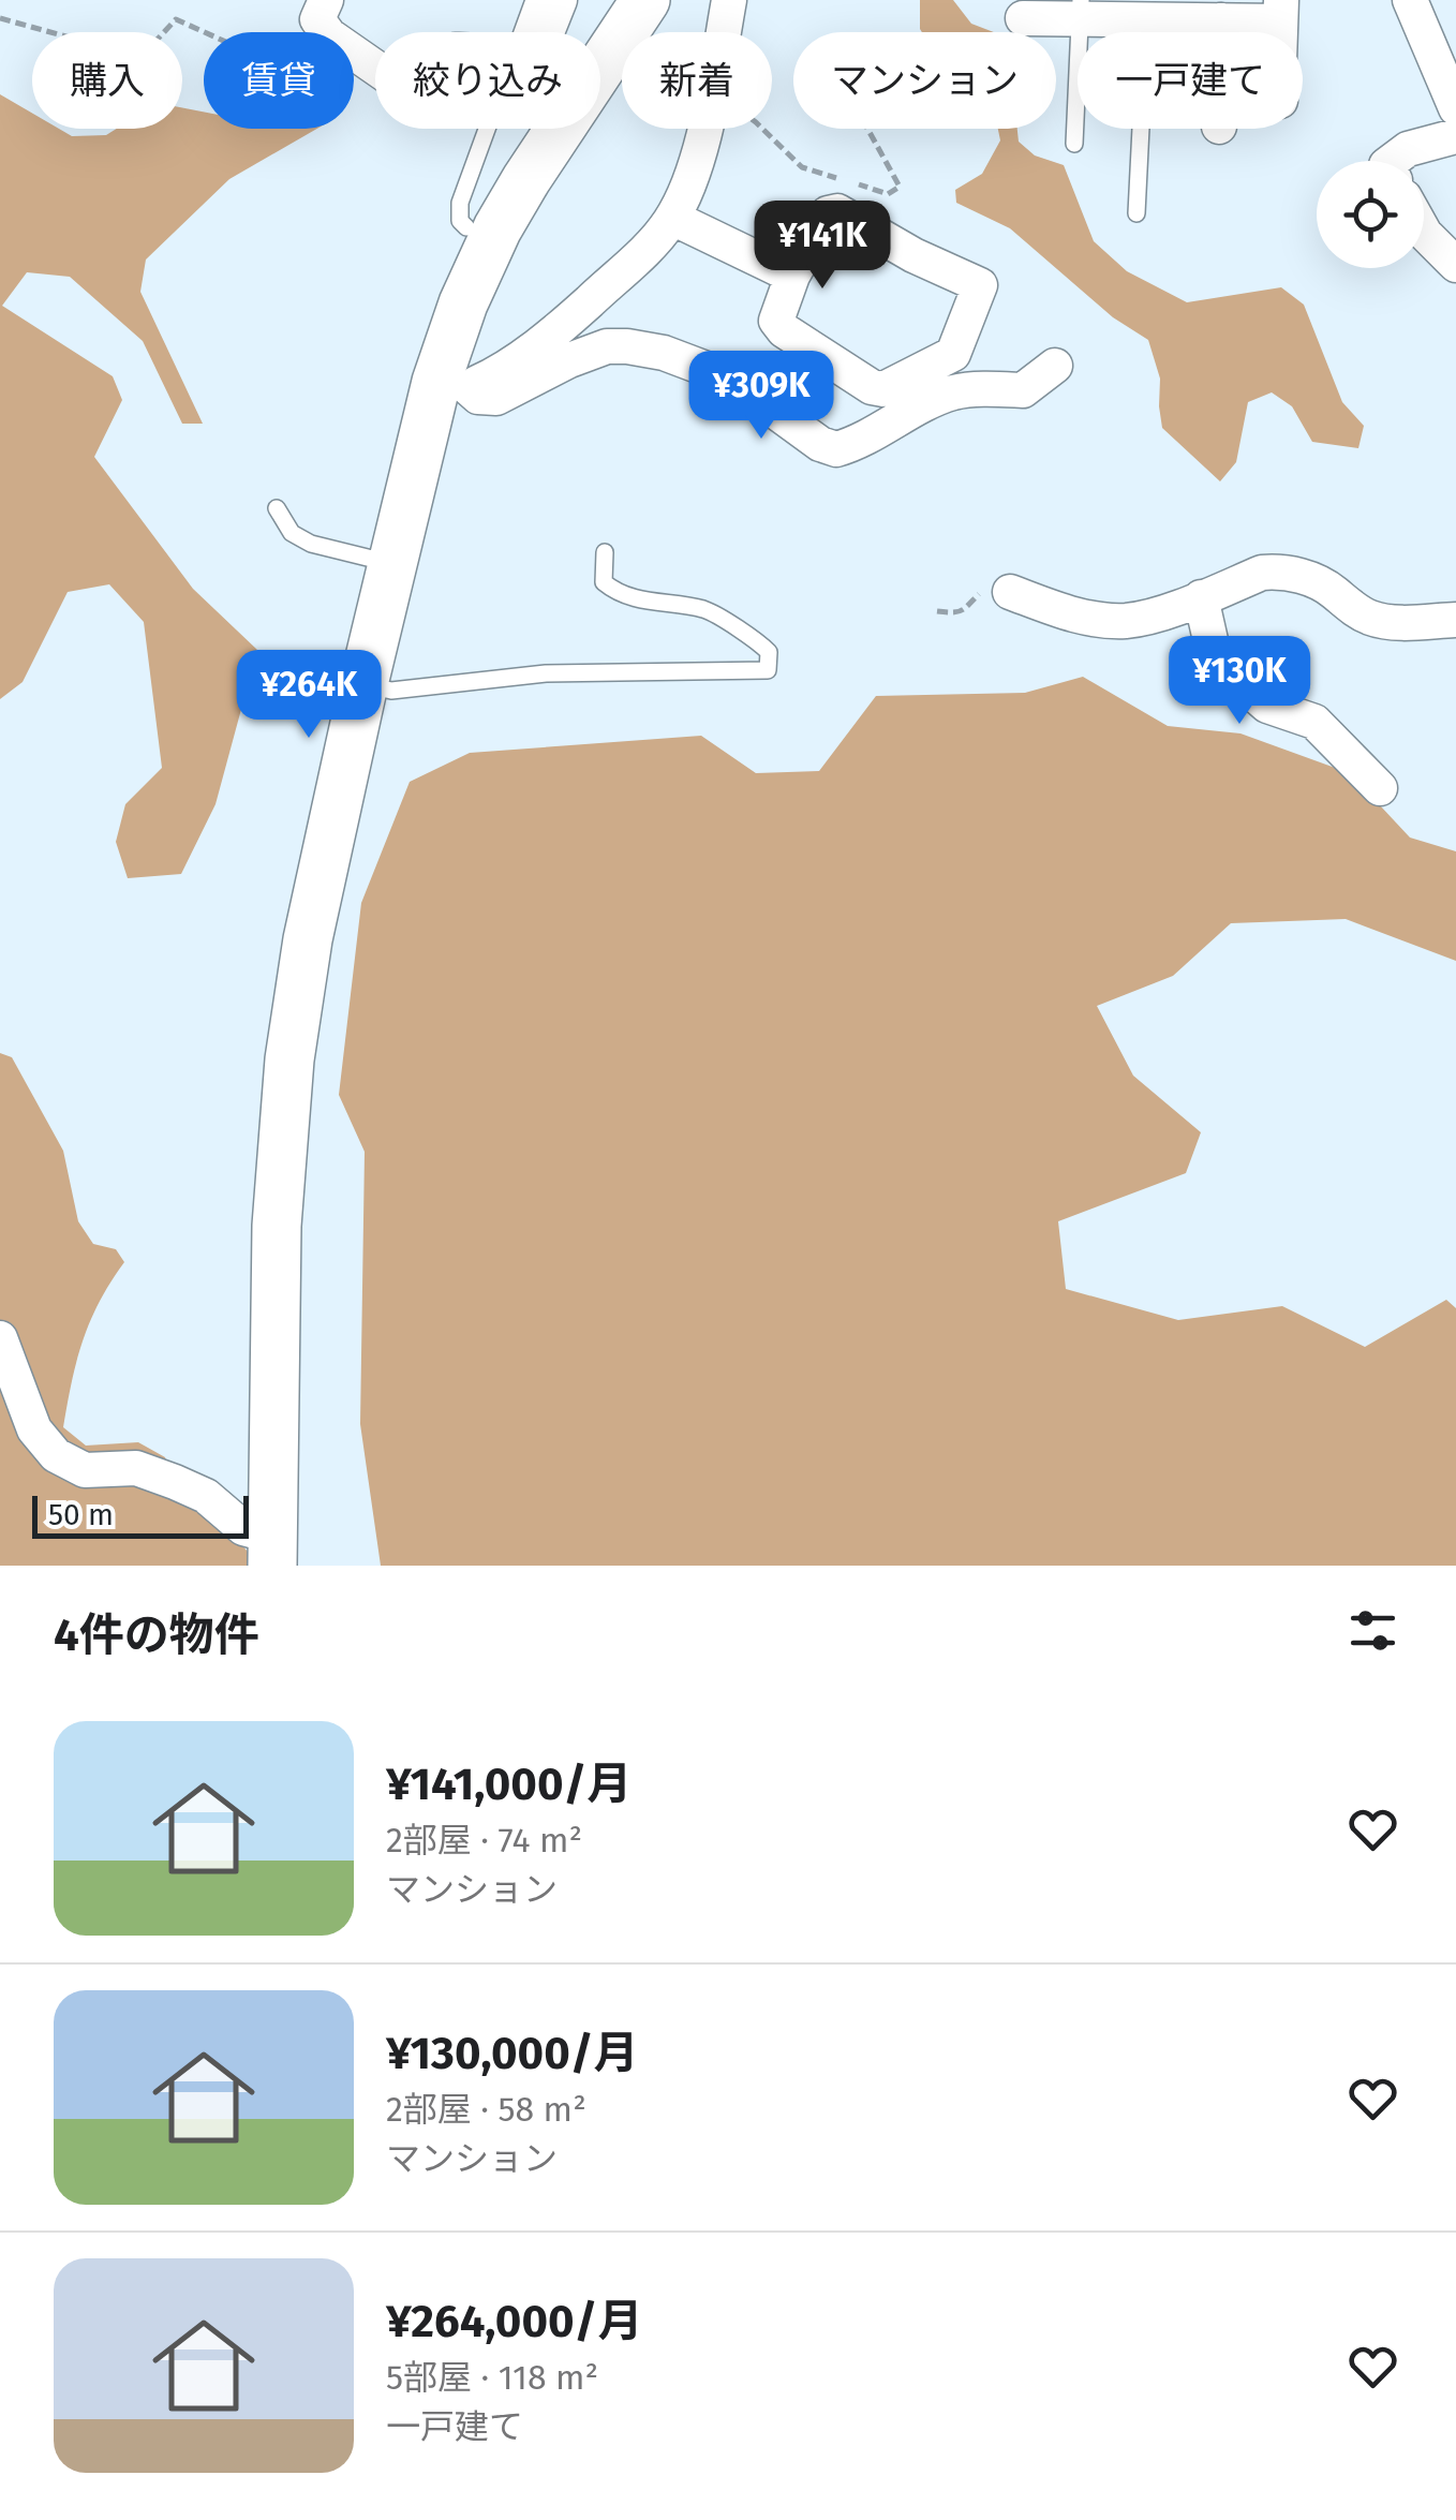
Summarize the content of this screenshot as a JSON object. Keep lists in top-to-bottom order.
{
  "scale_bar": "50 m",
  "page": {
    "chip": [
      "購入",
      "賃貸",
      "絞り込み",
      "新着",
      "マンション",
      "一戸建て"
    ],
    "price": [
      "¥141K",
      "¥309K",
      "¥130K",
      "¥264K"
    ],
    "scale": "50 m",
    "heading": "4件の物件",
    "list": [
      {
        "name": "¥141,000/月",
        "note": "2部屋 · 74 m² · マンション"
      },
      {
        "name": "¥130,000/月",
        "note": "2部屋 · 58 m² · マンション"
      },
      {
        "name": "¥264,000/月",
        "note": "5部屋 · 118 m² · 一戸建て"
      }
    ]
  }
}
